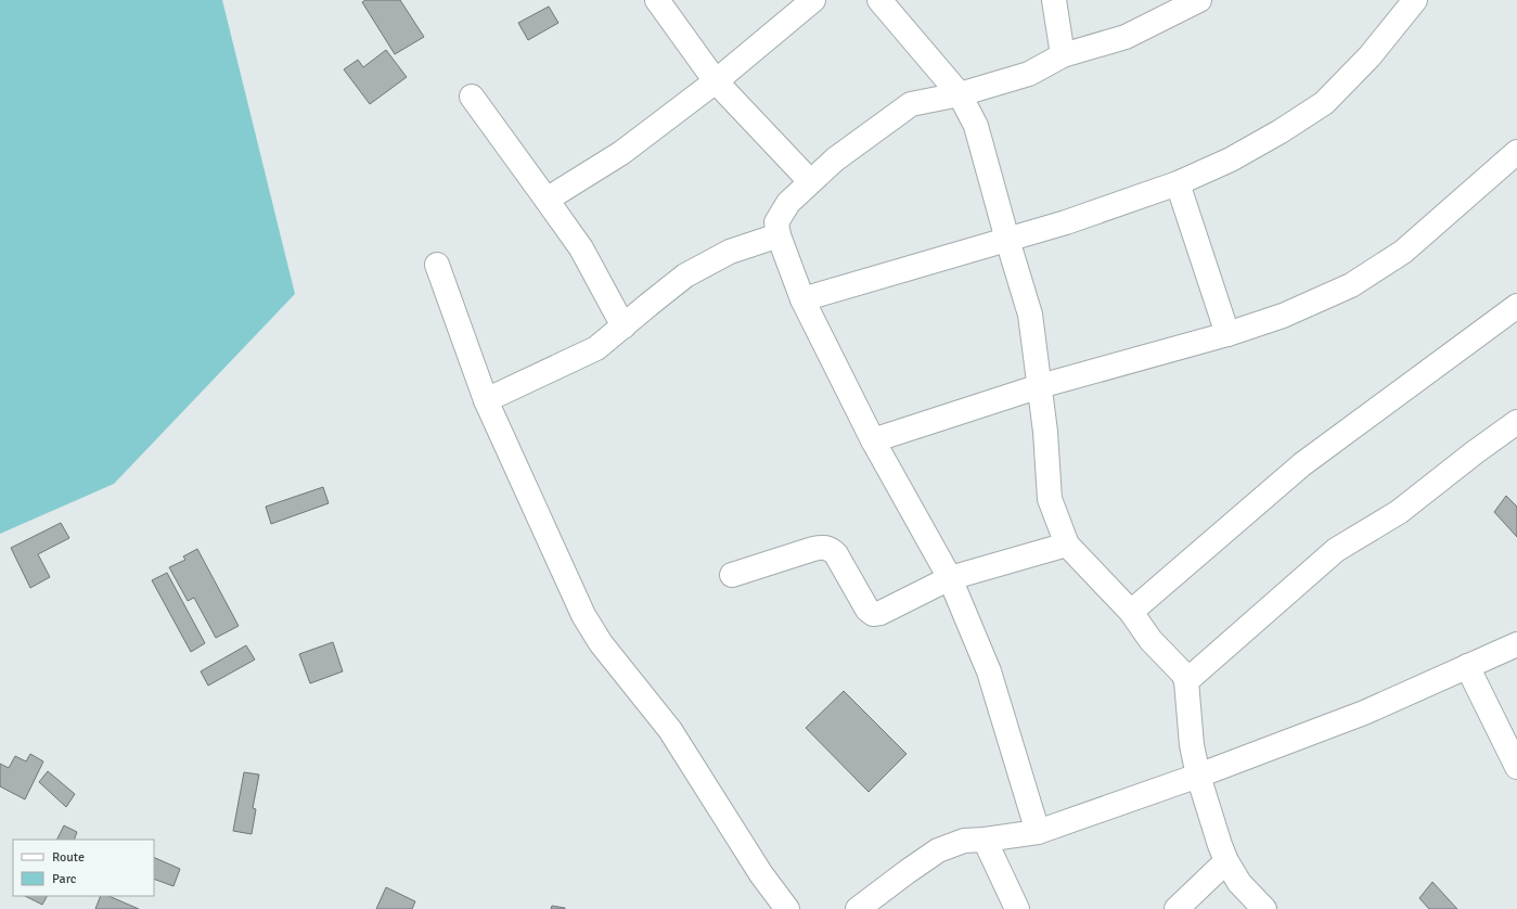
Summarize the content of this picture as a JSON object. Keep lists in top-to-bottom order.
{
  "legend": ["Route", "Parc"]
}
